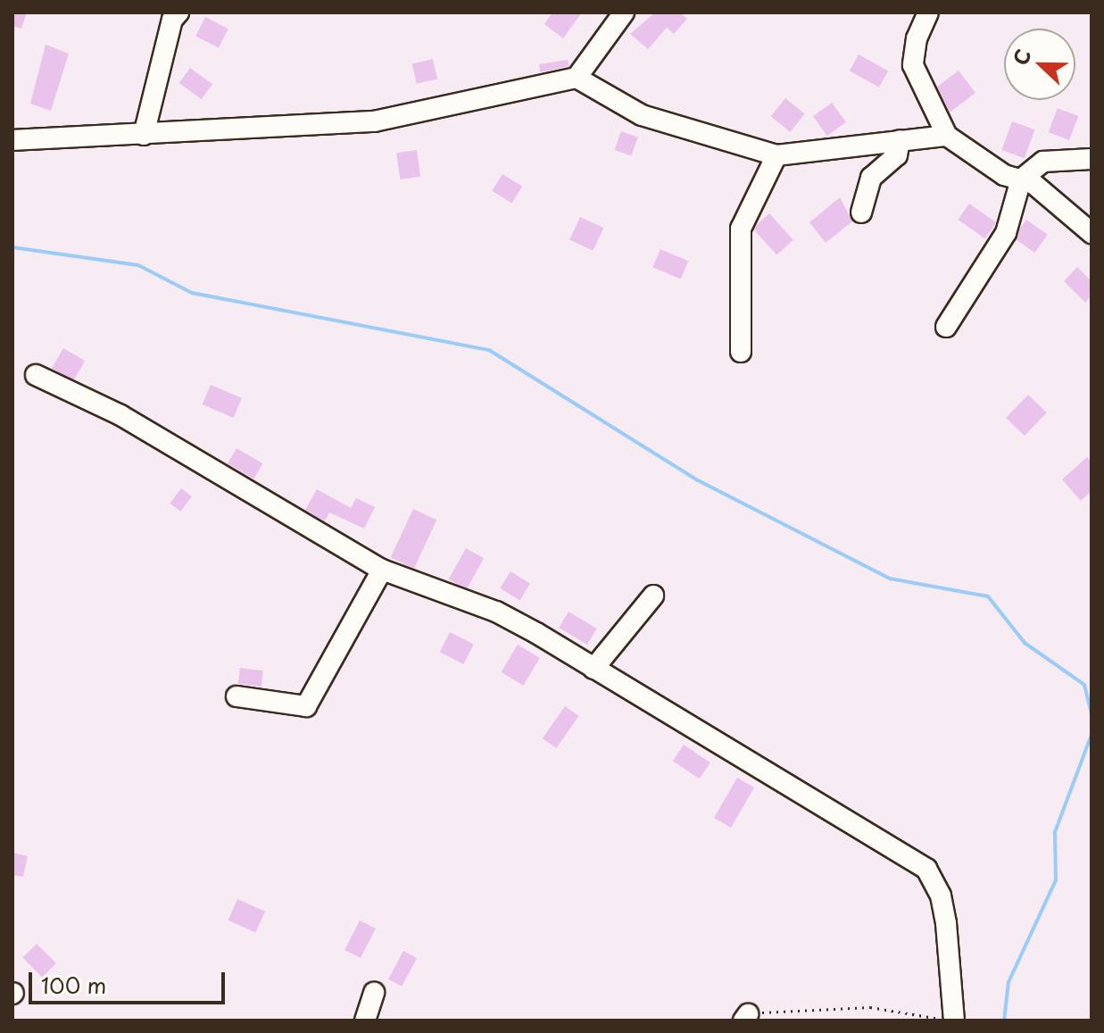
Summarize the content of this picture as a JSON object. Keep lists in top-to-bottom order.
{
  "scale_bar": "100 m",
  "north": "left"
}
